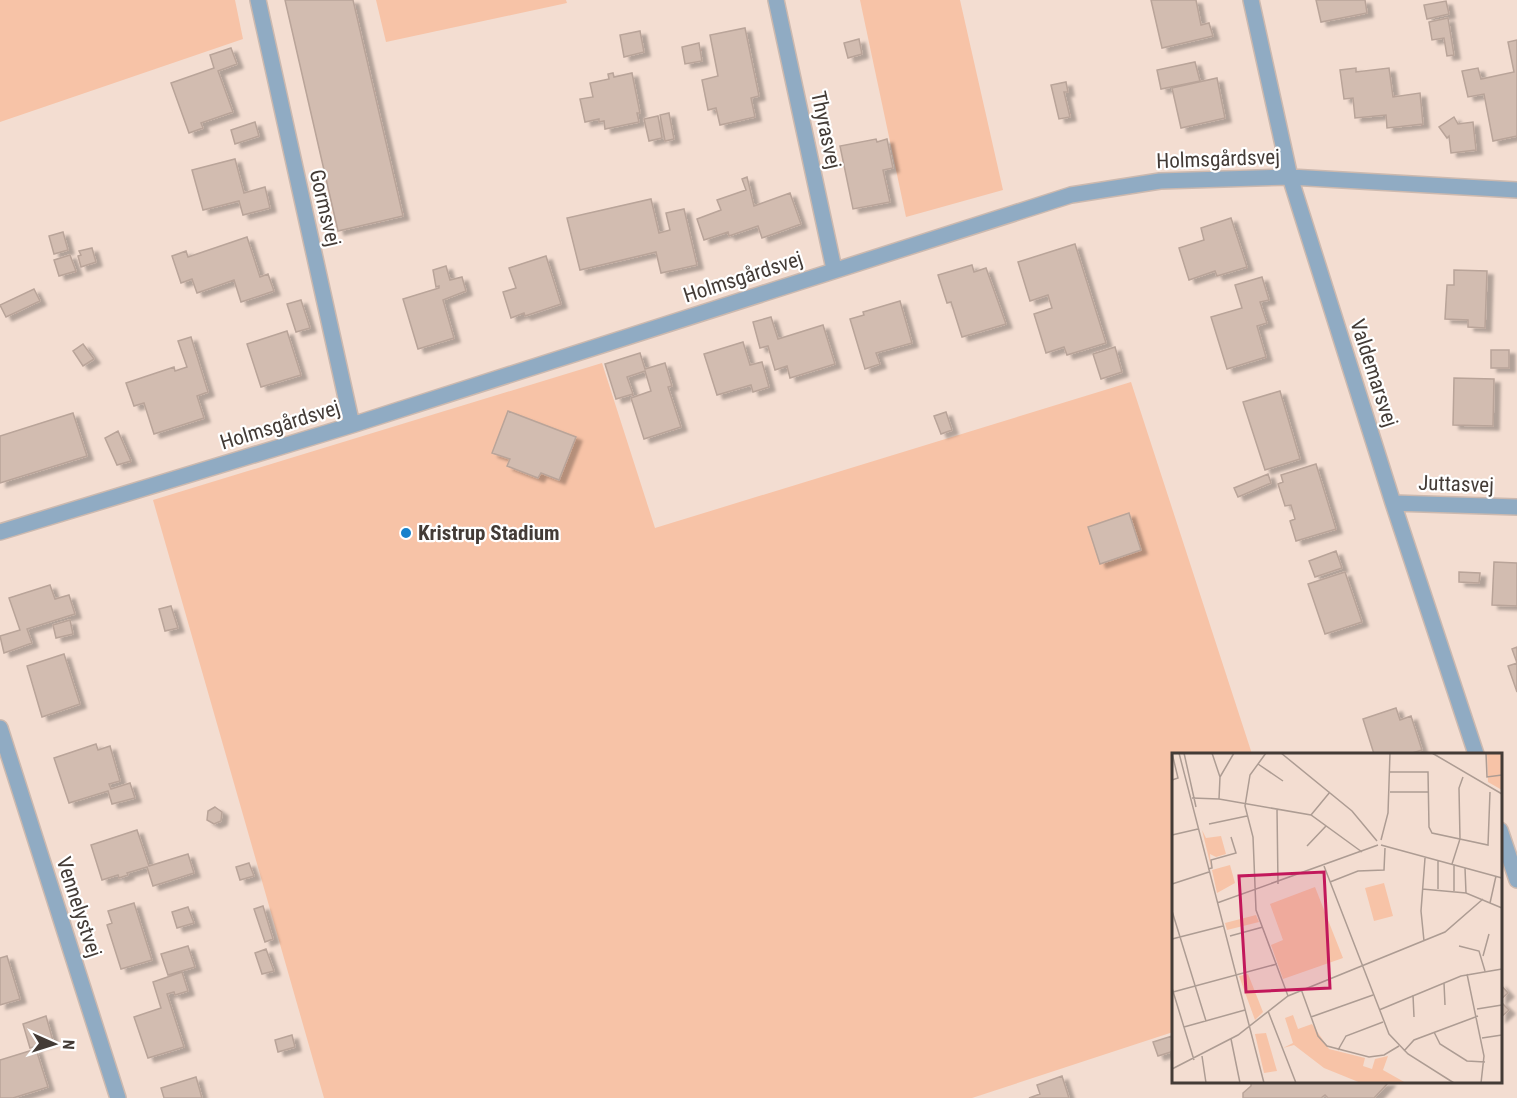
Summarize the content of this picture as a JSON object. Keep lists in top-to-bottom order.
{
  "streets": {
    "street": [
      "Thyrasvej",
      "Holmsgårdsvej",
      "Gormsvej",
      "Valdemarsvej",
      "Juttasvej",
      "Vennelystvej"
    ]
  },
  "crossings": [
    ["Thyrasvej", "Holmsgårdsvej"],
    ["Holmsgårdsvej", "Gormsvej"],
    ["Holmsgårdsvej", "Valdemarsvej"],
    ["Valdemarsvej", "Juttasvej"]
  ],
  "places": ["Kristrup Stadium"],
  "north": "right"
}
